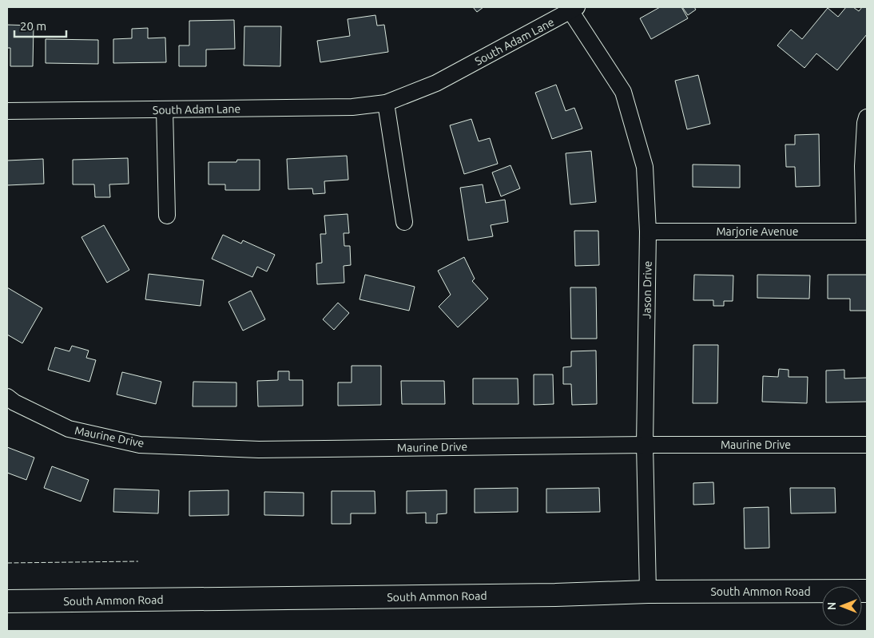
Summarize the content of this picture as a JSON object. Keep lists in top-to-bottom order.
{
  "streets": {
    "main road": ["South Ammon Road"],
    "street": [
      "South Adam Lane",
      "Marjorie Avenue",
      "Jason Drive",
      "Maurine Drive"
    ]
  },
  "crossings": [
    ["South Adam Lane", "Jason Drive"],
    ["Marjorie Avenue", "Jason Drive"],
    ["Jason Drive", "Maurine Drive"],
    ["Jason Drive", "South Ammon Road"]
  ],
  "scale_bar": "20 m",
  "north": "left"
}
